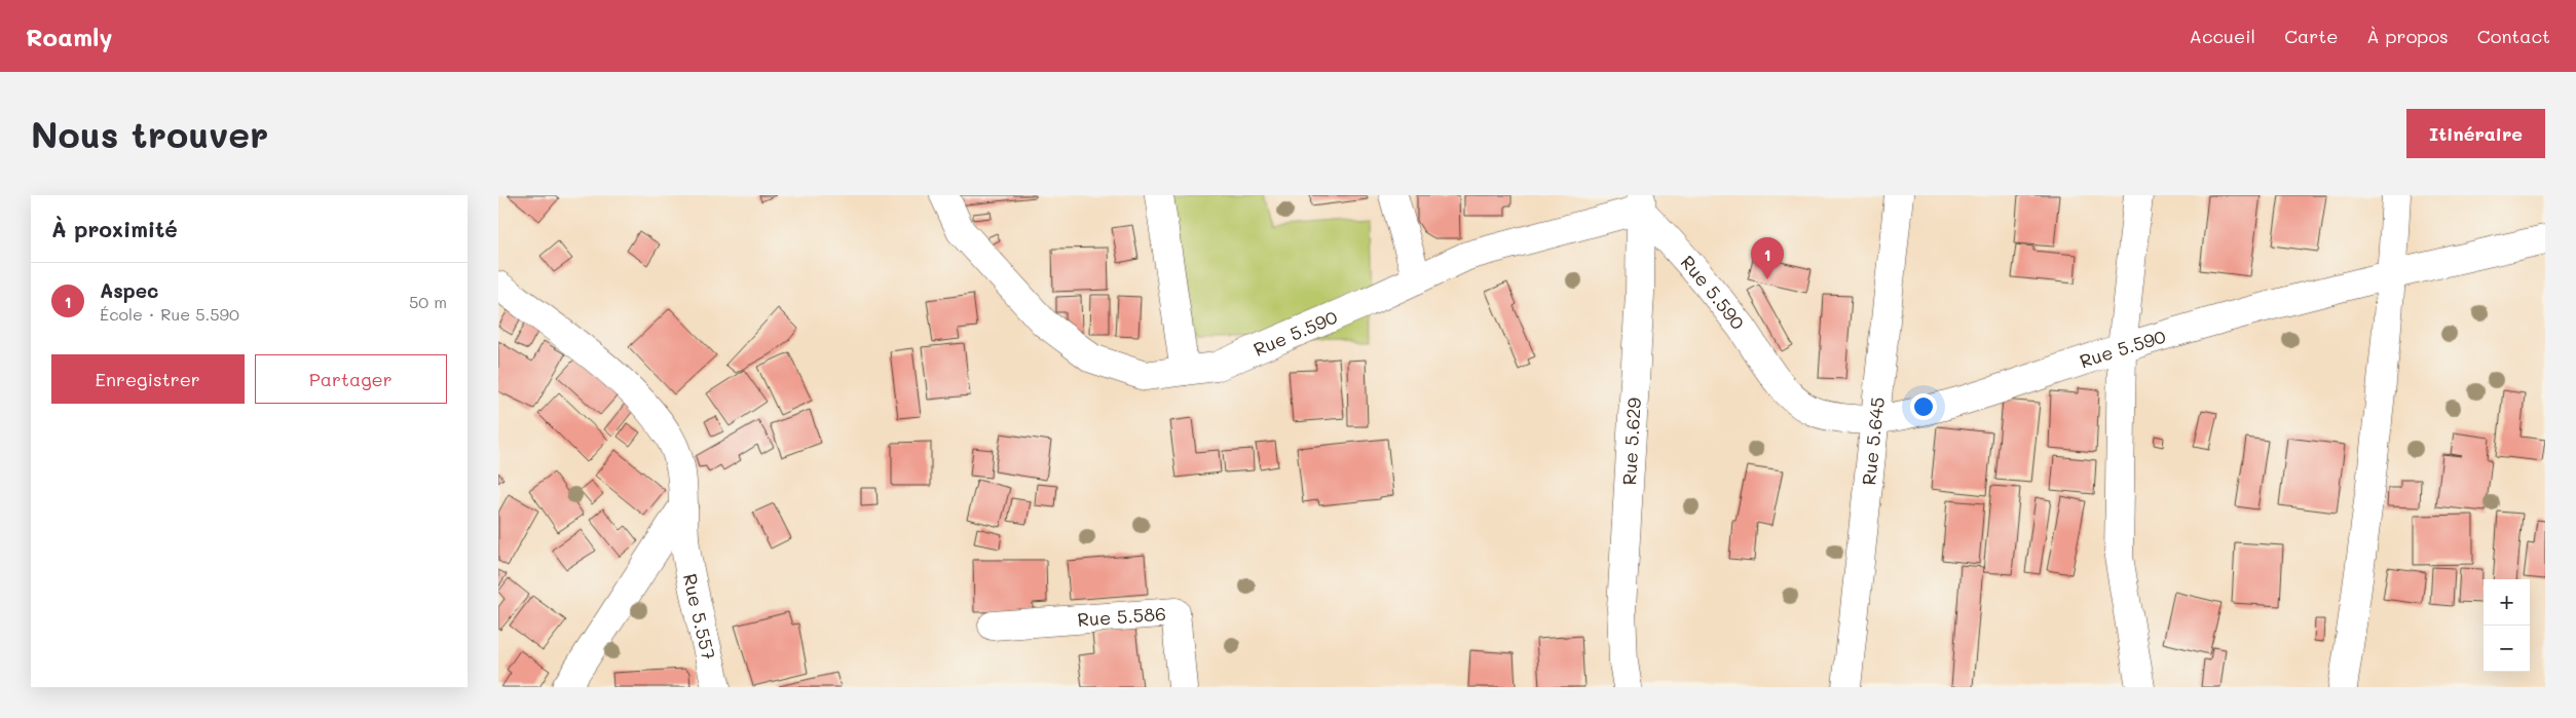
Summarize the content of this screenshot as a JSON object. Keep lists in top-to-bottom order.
{
  "streets": {
    "street": [
      "Rue 5.590",
      "Rue 5.629",
      "Rue 5.645",
      "Rue 5.557",
      "Rue 5.586"
    ]
  },
  "crossings": [
    ["Rue 5.590", "Rue 5.629"],
    ["Rue 5.590", "Rue 5.645"]
  ],
  "page": {
    "header": "Roamly",
    "nav": [
      "Accueil",
      "Carte",
      "À propos",
      "Contact"
    ],
    "buttons": [
      "Itinéraire",
      ["Enregistrer", "Partager"]
    ],
    "title": "Nous trouver",
    "heading": "À proximité",
    "pins": "1",
    "list": [
      {
        "mark": "1",
        "name": "Aspec",
        "note": "École · Rue 5.590",
        "value": "50 m"
      }
    ],
    "map_buttons": ["+", "−"]
  }
}
